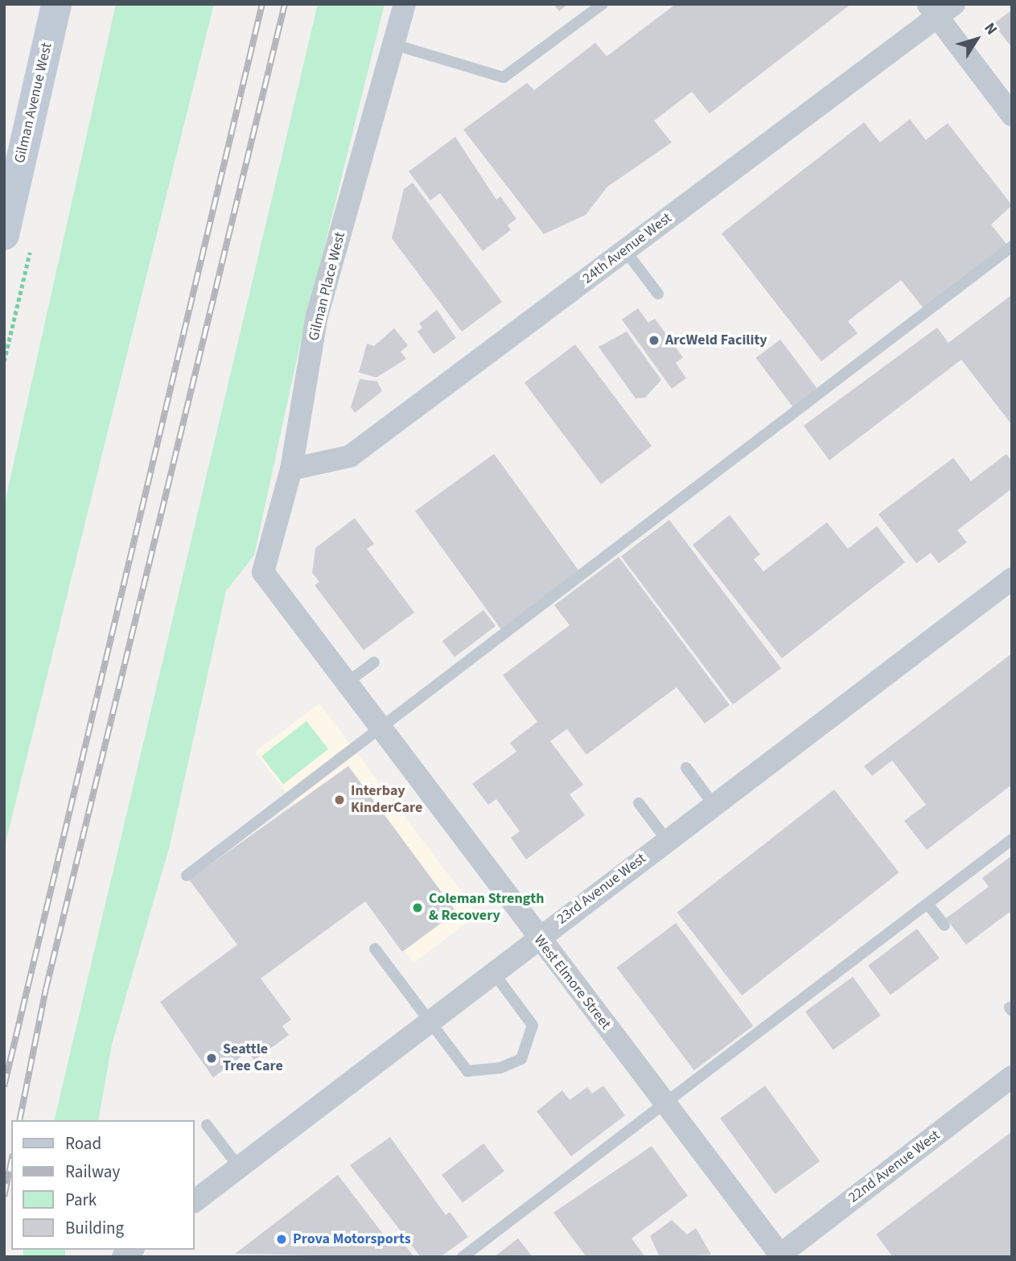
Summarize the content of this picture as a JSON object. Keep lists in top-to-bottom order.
{
  "streets": {
    "main road": ["Gilman Avenue West"],
    "street": [
      "24th Avenue West",
      "Gilman Place West",
      "23rd Avenue West",
      "West Elmore Street",
      "22nd Avenue West"
    ]
  },
  "crossings": [
    ["24th Avenue West", "Gilman Place West"],
    ["Gilman Place West", "West Elmore Street"],
    ["23rd Avenue West", "West Elmore Street"],
    ["West Elmore Street", "22nd Avenue West"]
  ],
  "places": [
    "ArcWeld Facility",
    "Interbay KinderCare",
    "Coleman Strength & Recovery",
    "Seattle Tree Care",
    "Prova Motorsports"
  ],
  "legend": [
    "Road",
    "Railway",
    "Park",
    "Building"
  ],
  "north": "top right"
}
